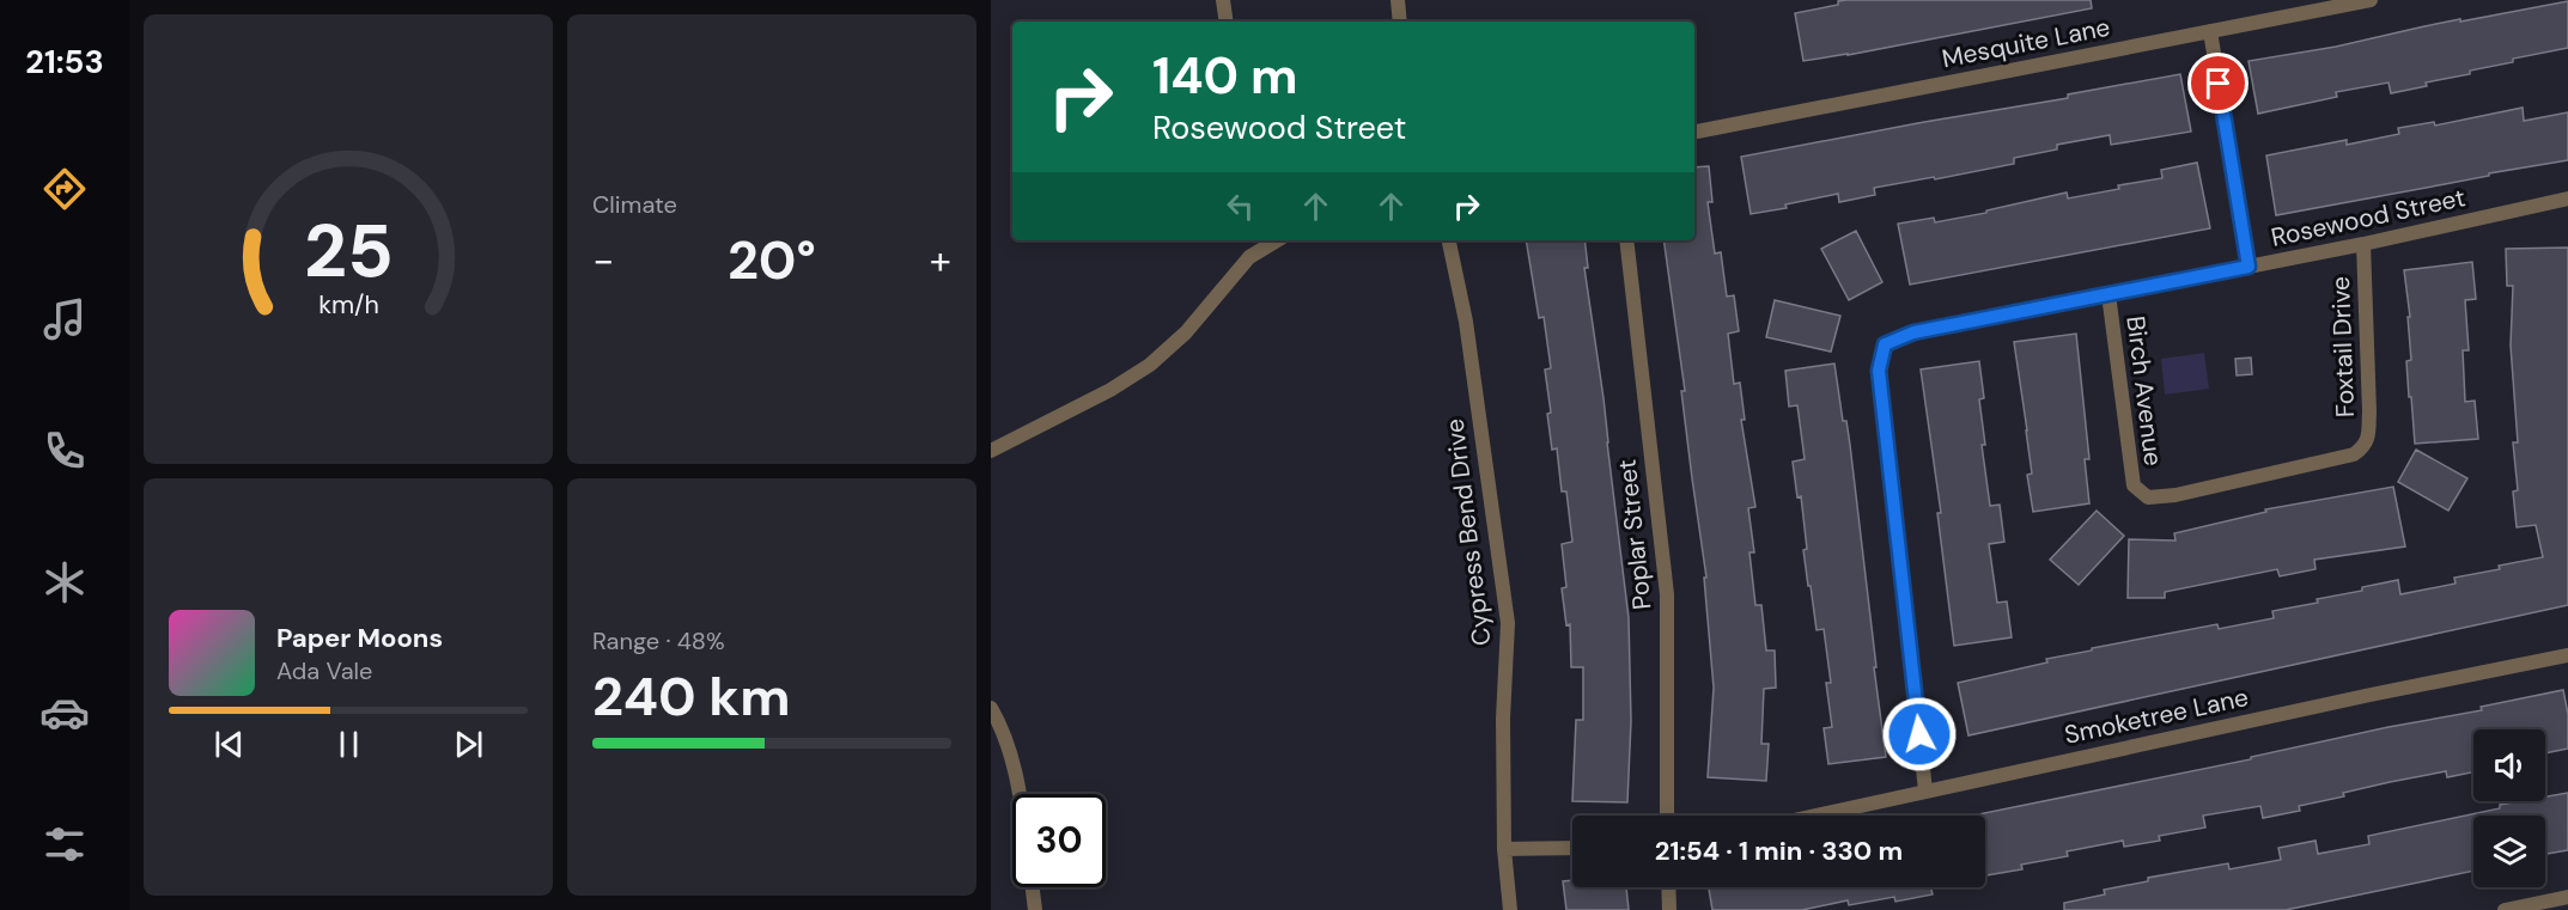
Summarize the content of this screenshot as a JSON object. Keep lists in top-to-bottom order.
{
  "streets": {
    "street": [
      "Mesquite Lane",
      "Rosewood Street",
      "Foxtail Drive",
      "Birch Avenue",
      "Cypress Bend Drive",
      "Poplar Street",
      "Smoketree Lane"
    ]
  },
  "crossings": [
    ["Rosewood Street", "Foxtail Drive"],
    ["Rosewood Street", "Birch Avenue"],
    ["Rosewood Street", "Smoketree Lane"],
    ["Foxtail Drive", "Birch Avenue"]
  ],
  "page": {
    "tabs": "21:53",
    "tile": [
      "Climate",
      ["Range · 48%", "240 km"]
    ],
    "turn": ["140 m", "Rosewood Street"],
    "heat": ["−", "20°", "+"],
    "song": ["Paper Moons", "Ada Vale"],
    "limit": "30",
    "trip": "21:54 · 1 min · 330 m",
    "gauge": ["25", "km/h"]
  }
}
